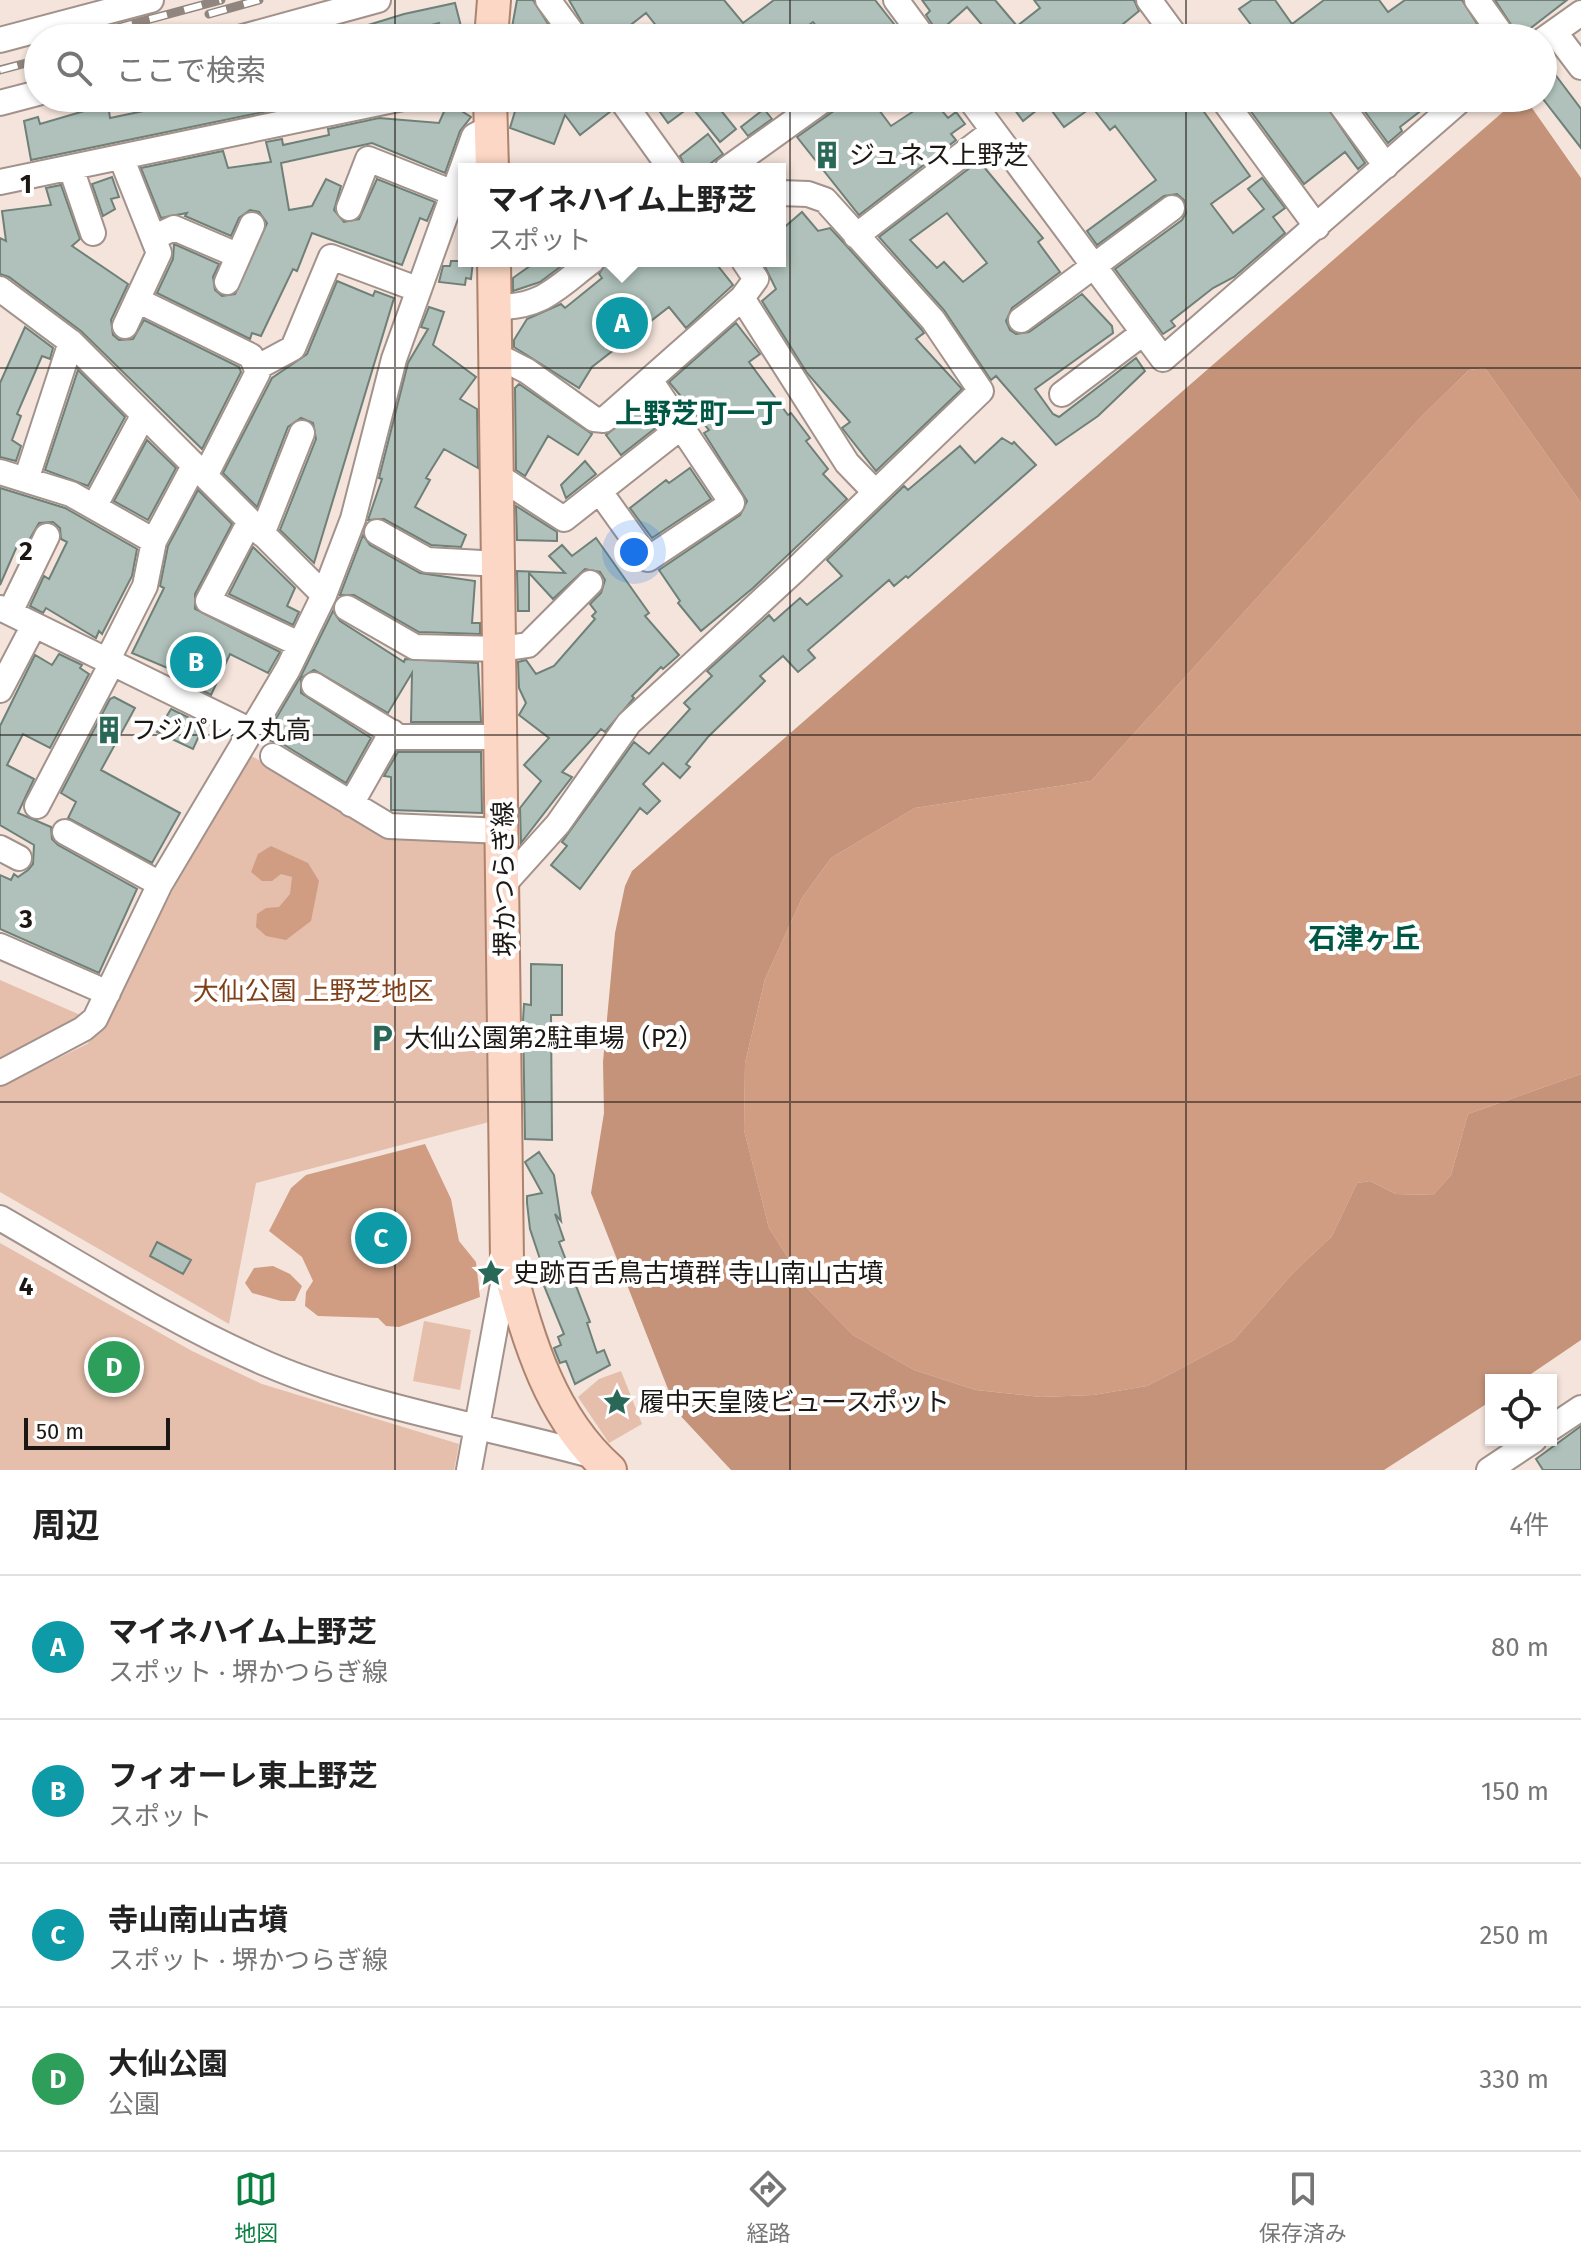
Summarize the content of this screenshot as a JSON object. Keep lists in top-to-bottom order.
{
  "streets": {
    "main road": ["堺かつらぎ線"]
  },
  "districts": ["上野芝町一丁", "石津ヶ丘"],
  "parks": ["大仙公園 上野芝地区"],
  "places": {
    "building": ["ジュネス上野芝", "フジパレス丸高"],
    "parking": ["大仙公園第2駐車場（P2）"],
    "place": ["史跡百舌鳥古墳群 寺山南山古墳", "履中天皇陵ビュースポット"]
  },
  "scale_bar": "50 m",
  "page": {
    "search": "ここで検索",
    "popup": ["マイネハイム上野芝", "スポット"],
    "pins": [
      "A",
      "B",
      "C",
      "D"
    ],
    "scale": "50 m",
    "heading": ["周辺", "4件"],
    "list": [
      {
        "mark": "A",
        "name": "マイネハイム上野芝",
        "note": "スポット · 堺かつらぎ線",
        "value": "80 m"
      },
      {
        "mark": "B",
        "name": "フィオーレ東上野芝",
        "note": "スポット",
        "value": "150 m"
      },
      {
        "mark": "C",
        "name": "寺山南山古墳",
        "note": "スポット · 堺かつらぎ線",
        "value": "250 m"
      },
      {
        "mark": "D",
        "name": "大仙公園",
        "note": "公園",
        "value": "330 m"
      }
    ],
    "nav": ["地図", "経路", "保存済み"]
  },
  "grid": {
    "rows": [
      "1",
      "2",
      "3",
      "4"
    ]
  }
}
